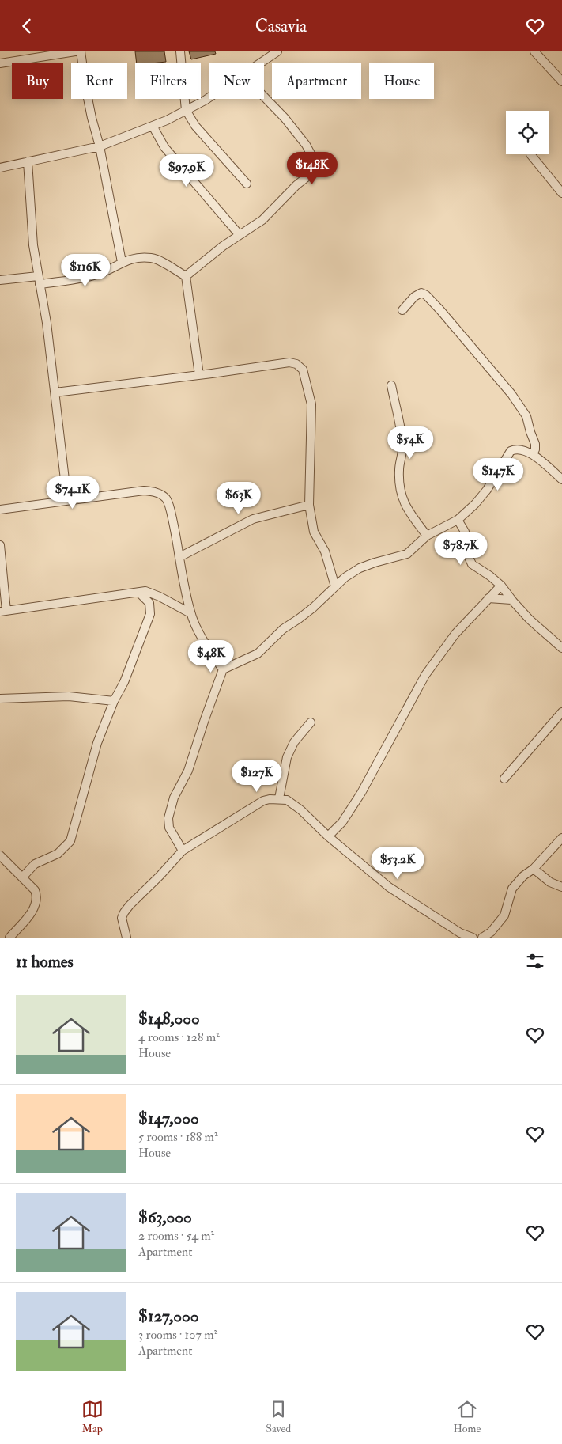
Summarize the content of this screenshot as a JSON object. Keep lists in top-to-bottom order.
{
  "page": {
    "header": "Casavia",
    "chip": [
      "Buy",
      "Rent",
      "Filters",
      "New",
      "Apartment",
      "House"
    ],
    "price": [
      "$148K",
      "$97.9K",
      "$116K",
      "$54K",
      "$147K",
      "$74.1K",
      "$63K",
      "$78.7K",
      "$48K",
      "$127K",
      "$53.2K"
    ],
    "heading": "11 homes",
    "list": [
      {
        "name": "$148,000",
        "note": "4 rooms · 128 m² · House"
      },
      {
        "name": "$147,000",
        "note": "5 rooms · 188 m² · House"
      },
      {
        "name": "$63,000",
        "note": "2 rooms · 54 m² · Apartment"
      },
      {
        "name": "$127,000",
        "note": "3 rooms · 107 m² · Apartment"
      }
    ],
    "tabs": ["Map", "Saved", "Home"]
  }
}
